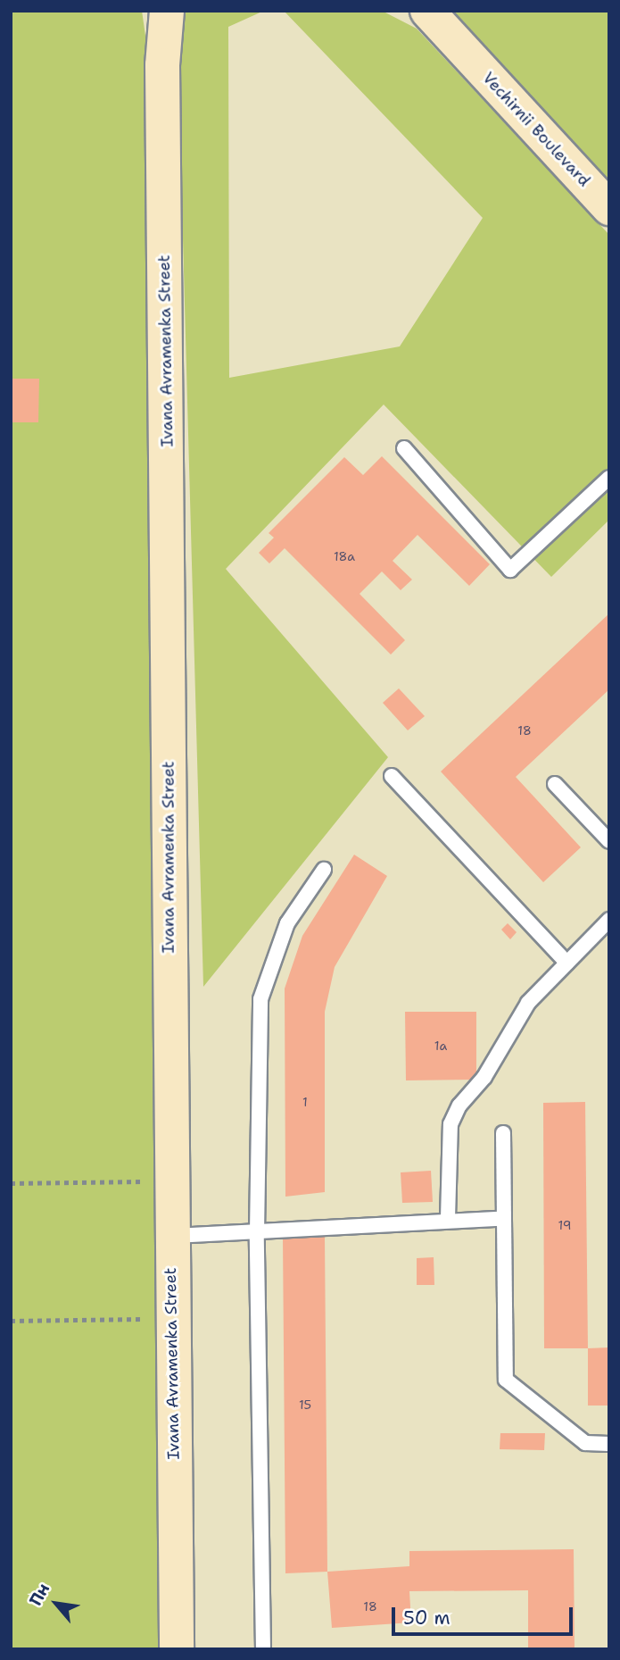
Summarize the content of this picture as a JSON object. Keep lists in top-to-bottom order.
{
  "streets": {
    "street": ["Vechirnii Boulevard", "Ivana Avramenka Street"]
  },
  "house_numbers": [
    "18а",
    "18",
    "1а",
    "1",
    "19",
    "15",
    "18"
  ],
  "scale_bar": "50 m",
  "north": "top left"
}
